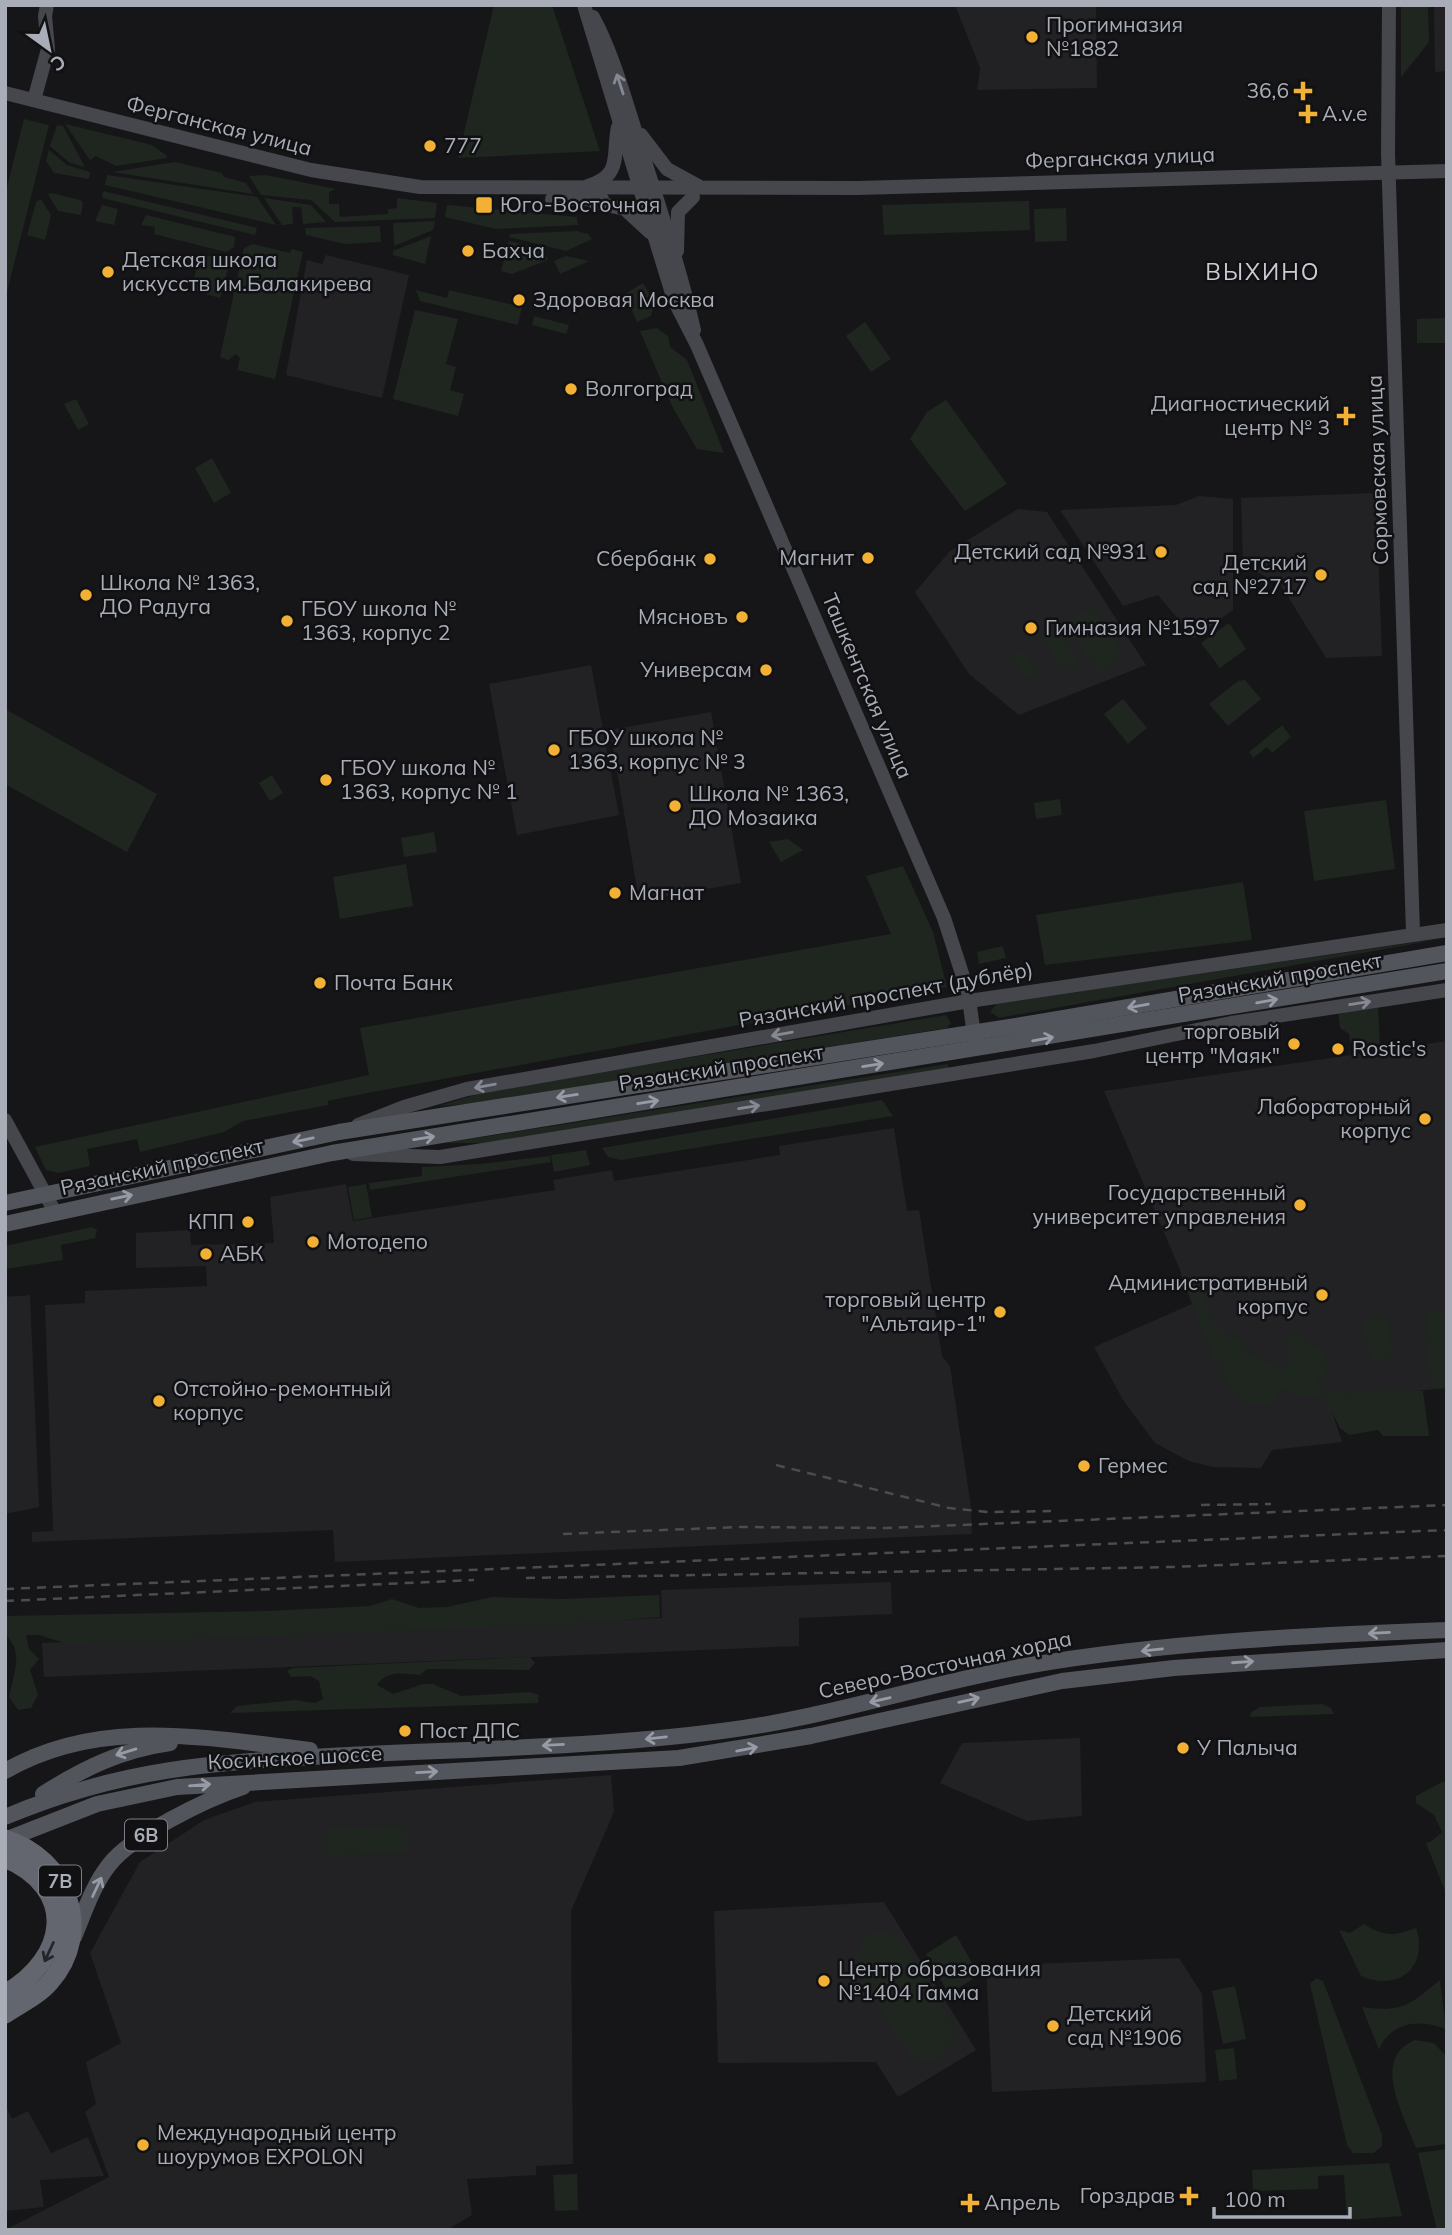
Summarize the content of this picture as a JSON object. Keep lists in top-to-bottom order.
{
  "streets": {
    "highway": ["6B", "7B"],
    "main road": ["Рязанский проспект", "Северо-Восточная хорда", "Косинское шоссе"],
    "street": [
      "Ферганская улица",
      "Сормовская улица",
      "Ташкентская улица",
      "Рязанский проспект (дублёр)"
    ]
  },
  "crossings": [
    ["Ферганская улица", "Сормовская улица"],
    ["Ферганская улица", "Ташкентская улица"],
    ["Сормовская улица", "Рязанский проспект (дублёр)"],
    ["Ташкентская улица", "Рязанский проспект"],
    ["Ташкентская улица", "Рязанский проспект (дублёр)"],
    ["Рязанский проспект", "Рязанский проспект (дублёр)"],
    ["Северо-Восточная хорда", "Косинское шоссе"],
    ["Косинское шоссе", "6B"],
    ["Косинское шоссе", "7B"],
    ["6B", "7B"]
  ],
  "districts": ["ВЫХИНО"],
  "places": {
    "other": [
      "Прогимназия №1882",
      "777",
      "Бахча",
      "Детская школа искусств им.Балакирева",
      "Здоровая Москва",
      "Волгоград",
      "Детский сад №931",
      "Магнит",
      "Сбербанк",
      "Детский сад №2717",
      "Школа № 1363, ДО Радуга",
      "Мясновъ",
      "ГБОУ школа № 1363, корпус 2",
      "Гимназия №1597",
      "Универсам",
      "ГБОУ школа № 1363, корпус № 3",
      "ГБОУ школа № 1363, корпус № 1",
      "Школа № 1363, ДО Мозаика",
      "Магнат",
      "Почта Банк",
      "торговый центр \"Маяк\"",
      "Rostic's",
      "Лабораторный корпус",
      "Государственный университет управления",
      "КПП",
      "Мотодепо",
      "АБК",
      "Административный корпус",
      "торговый центр \"Альтаир-1\"",
      "Отстойно-ремонтный корпус",
      "Гермес",
      "Пост ДПС",
      "У Палыча",
      "Центр образования №1404 Гамма",
      "Детский сад №1906",
      "Международный центр шоурумов EXPOLON"
    ],
    "health": [
      "36,6",
      "A.v.e",
      "Диагностический центр № 3",
      "Горздрав",
      "Апрель"
    ],
    "transit": ["Юго-Восточная"]
  },
  "scale_bar": "100 m",
  "north": "bottom right"
}
